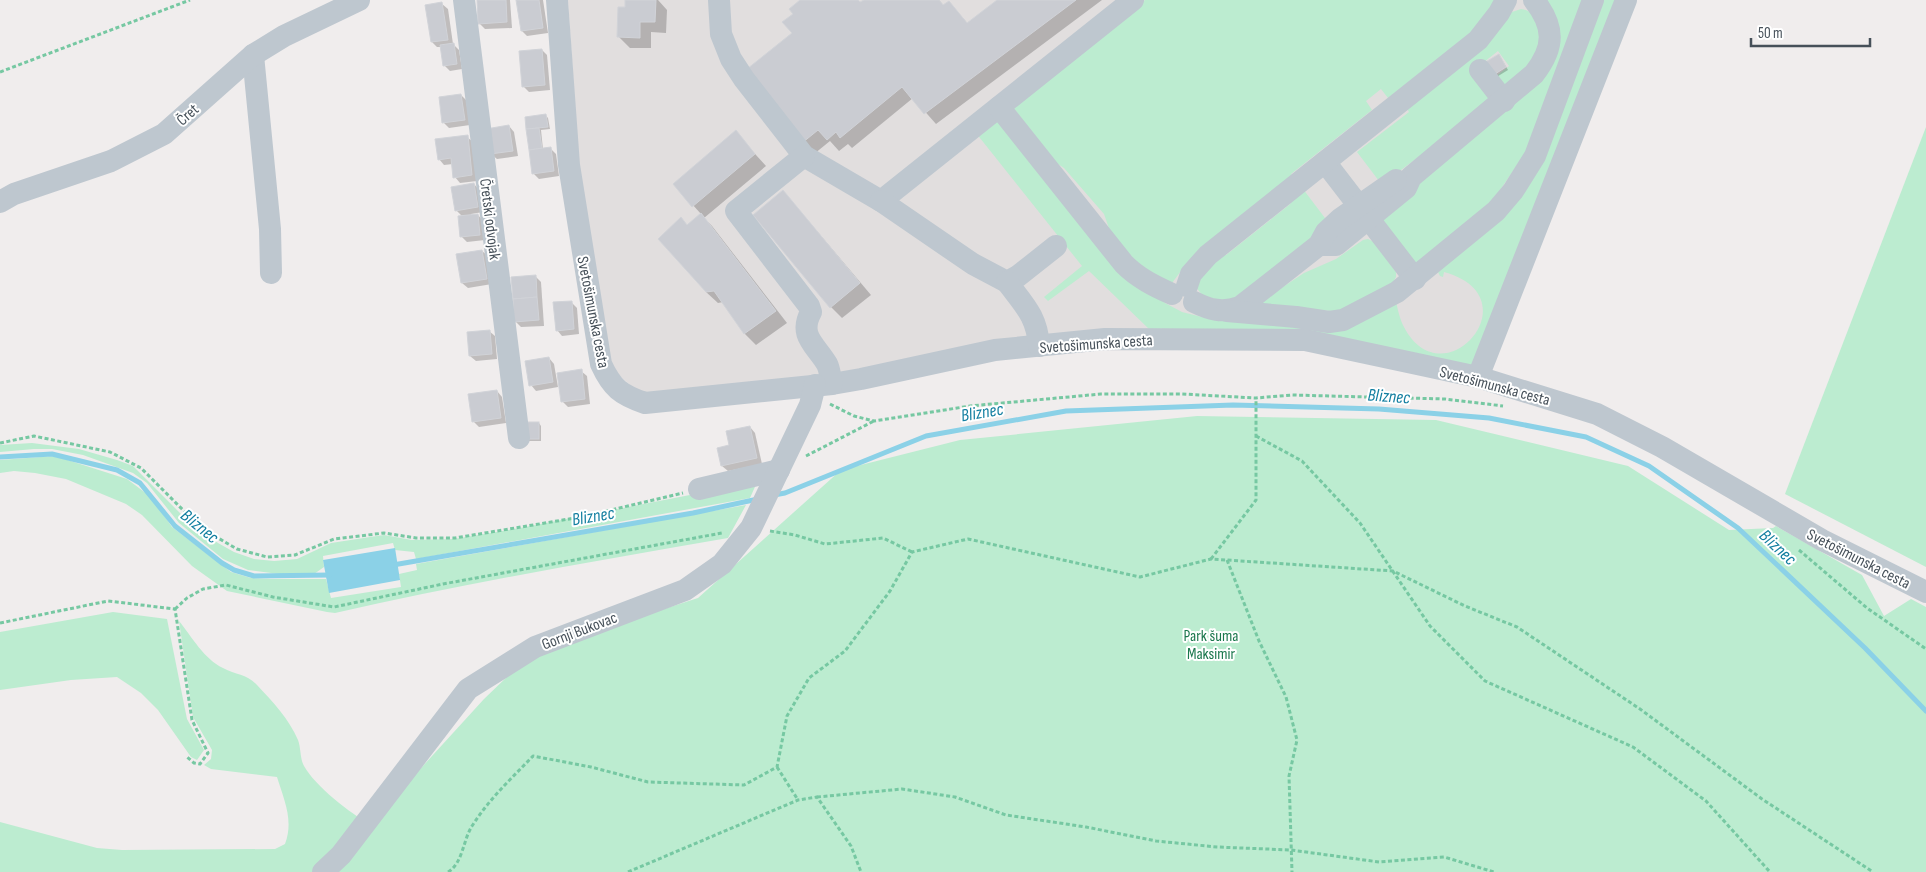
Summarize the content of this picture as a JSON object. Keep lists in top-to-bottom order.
{
  "streets": {
    "street": [
      "Čret",
      "Čretski odvojak",
      "Svetošimunska cesta",
      "Gornji Bukovac"
    ]
  },
  "crossings": [
    ["Svetošimunska cesta", "Gornji Bukovac"]
  ],
  "water": ["Bliznec"],
  "parks": ["Park šuma Maksimir"],
  "scale_bar": "50 m"
}
